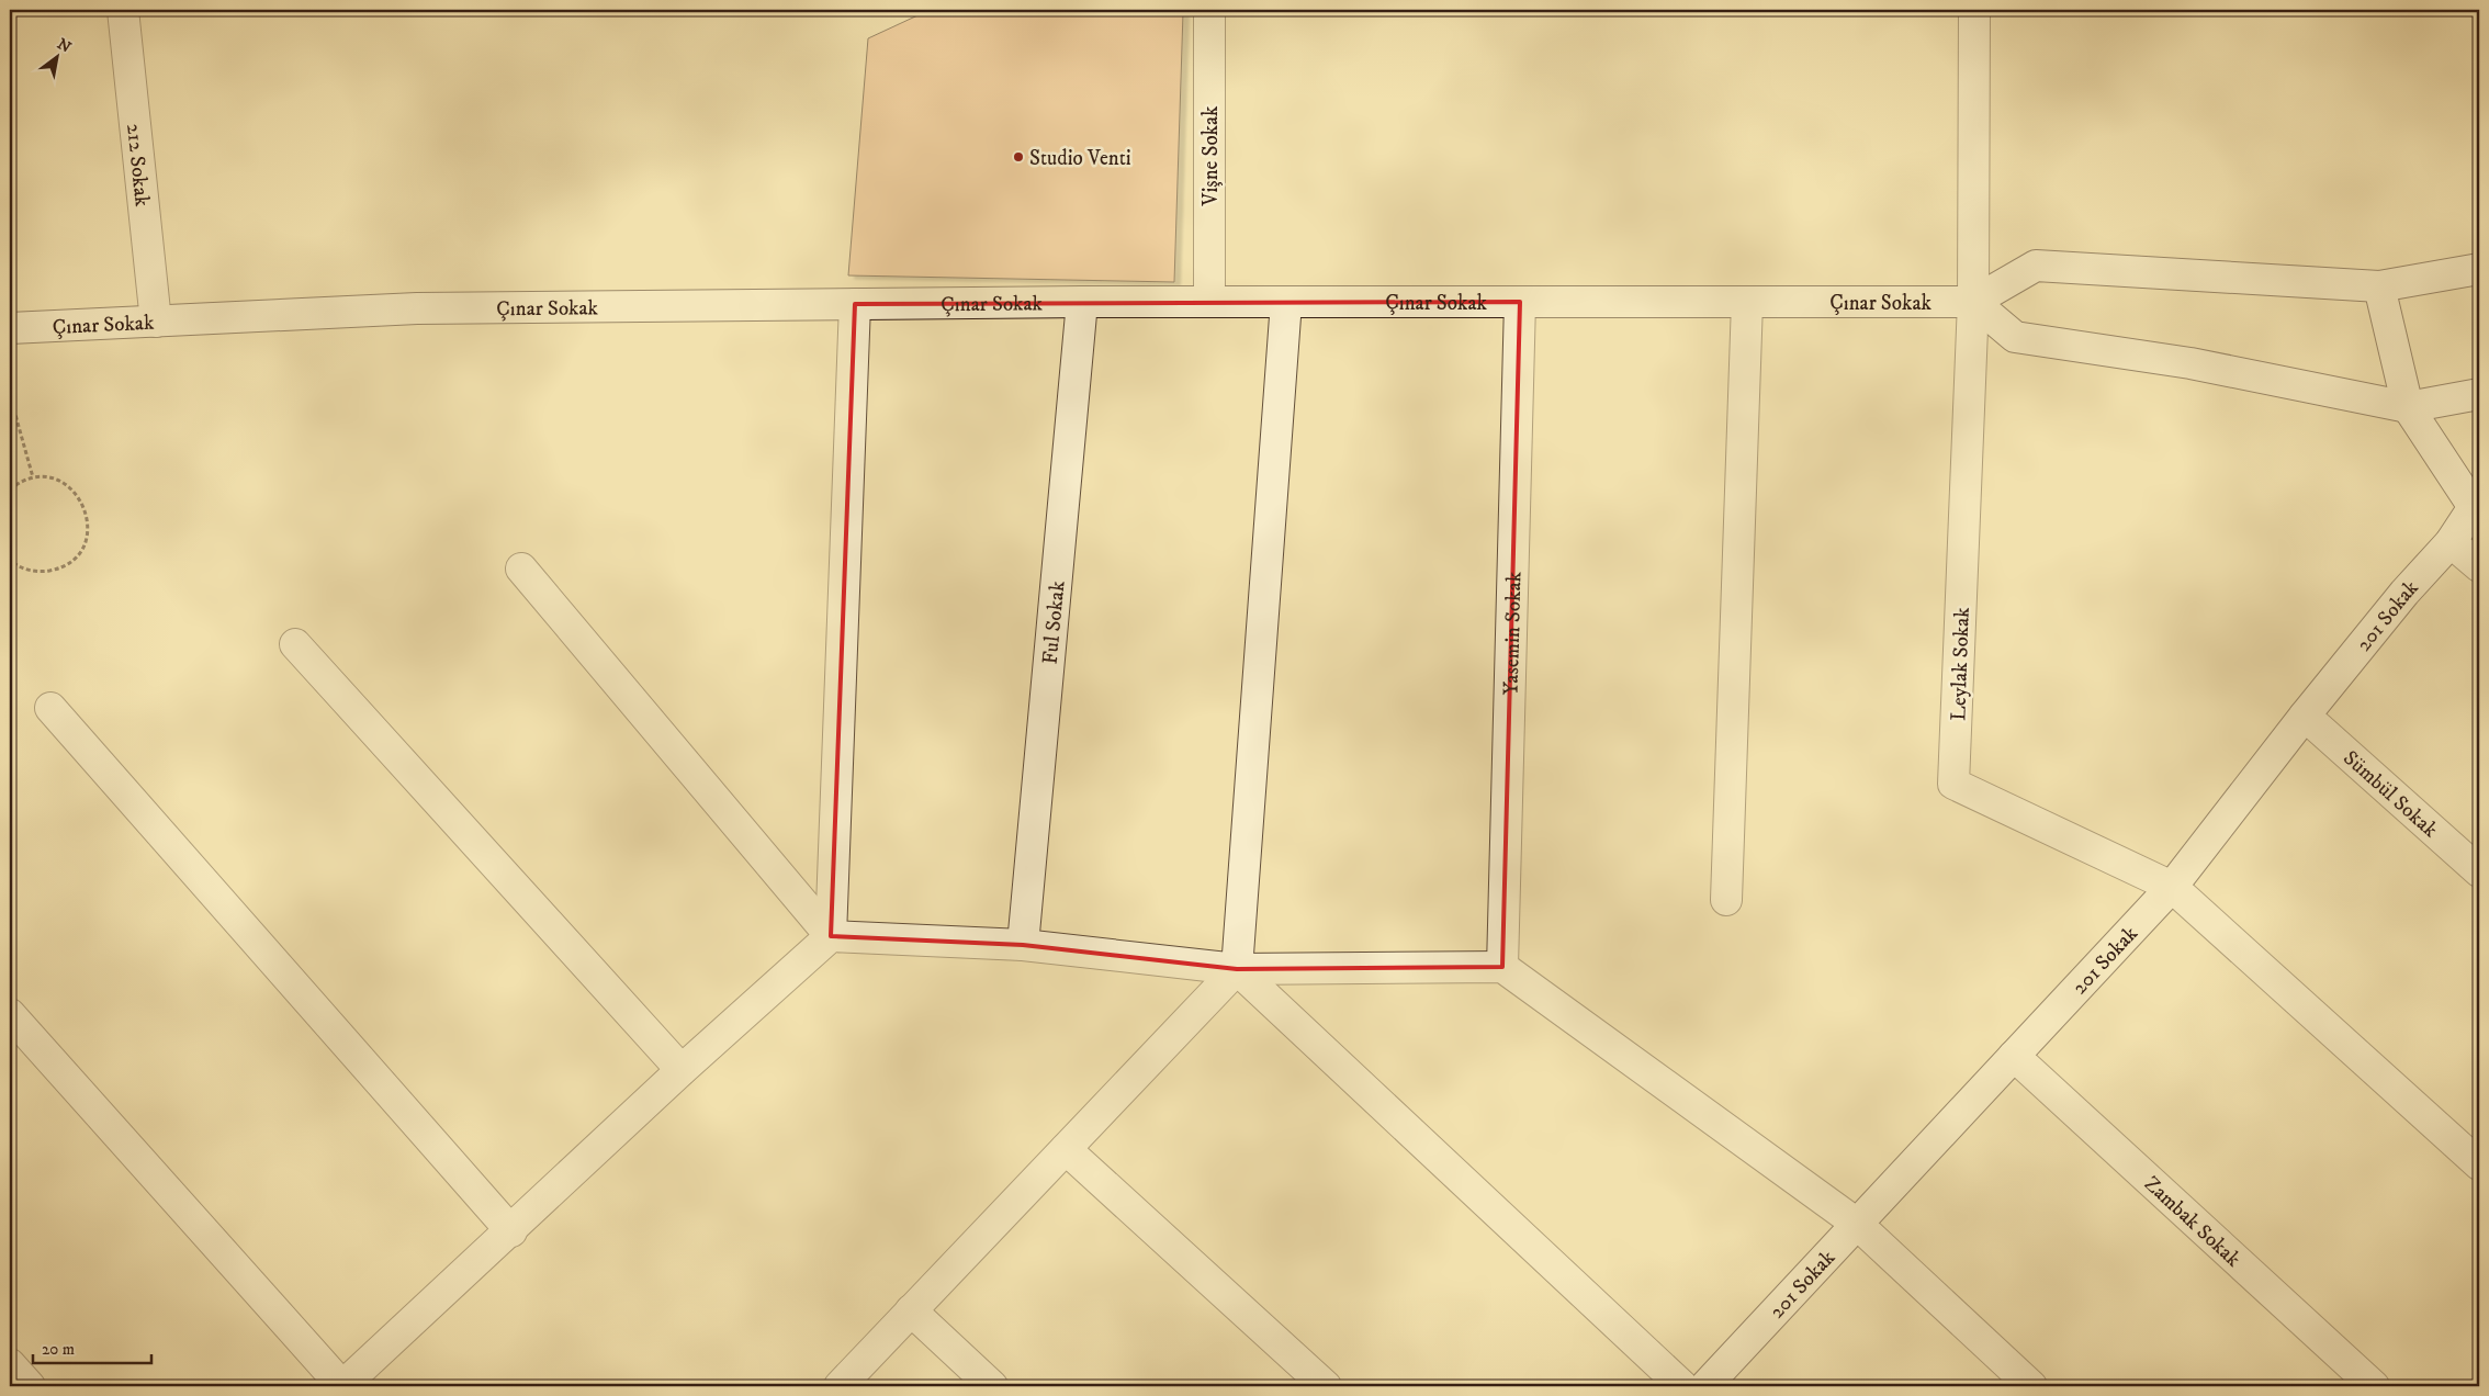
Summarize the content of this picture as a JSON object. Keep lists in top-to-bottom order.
{
  "streets": {
    "street": [
      "Vişne Sokak",
      "212 Sokak",
      "Çınar Sokak",
      "201 Sokak",
      "Ful Sokak",
      "Yasemin Sokak",
      "Leylak Sokak",
      "Sümbül Sokak",
      "Zambak Sokak"
    ]
  },
  "crossings": [
    ["Vişne Sokak", "Çınar Sokak"],
    ["212 Sokak", "Çınar Sokak"],
    ["Çınar Sokak", "Ful Sokak"],
    ["Çınar Sokak", "Yasemin Sokak"],
    ["Çınar Sokak", "Leylak Sokak"],
    ["201 Sokak", "Leylak Sokak"],
    ["201 Sokak", "Sümbül Sokak"],
    ["201 Sokak", "Zambak Sokak"]
  ],
  "places": ["Studio Venti"],
  "scale_bar": "20 m",
  "north": "top right"
}
